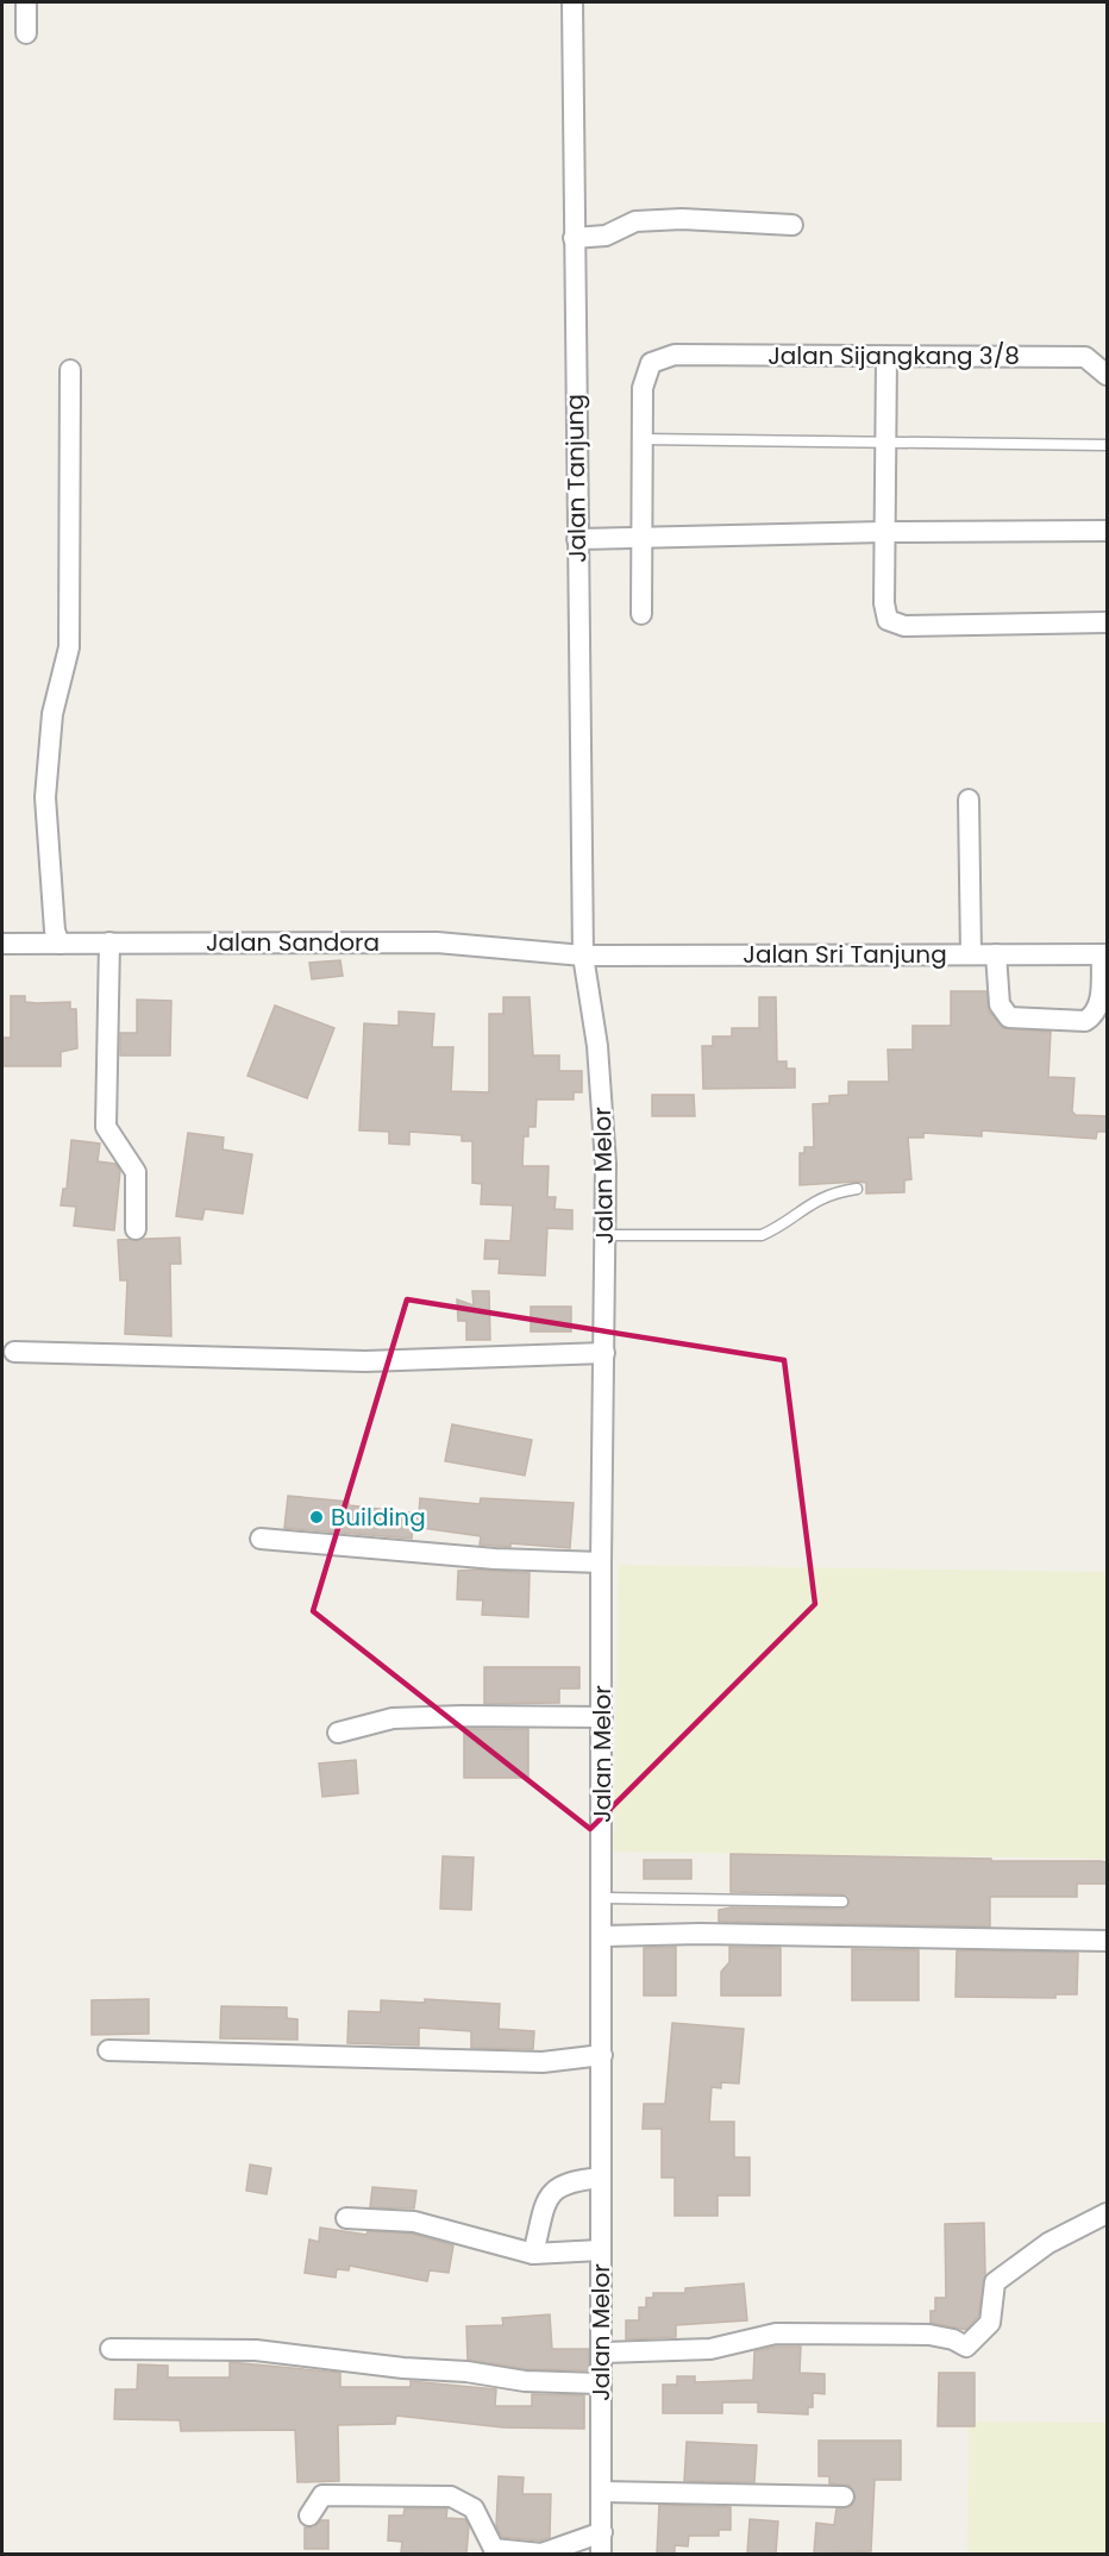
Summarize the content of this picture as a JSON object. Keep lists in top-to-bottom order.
{
  "streets": {
    "street": [
      "Jalan Sijangkang 3/8",
      "Jalan Tanjung",
      "Jalan Sandora",
      "Jalan Sri Tanjung",
      "Jalan Melor"
    ]
  },
  "crossings": [
    ["Jalan Tanjung", "Jalan Sandora"],
    ["Jalan Tanjung", "Jalan Sri Tanjung"],
    ["Jalan Tanjung", "Jalan Melor"],
    ["Jalan Sandora", "Jalan Sri Tanjung"],
    ["Jalan Sandora", "Jalan Melor"],
    ["Jalan Sri Tanjung", "Jalan Melor"]
  ],
  "places": ["Building"]
}
